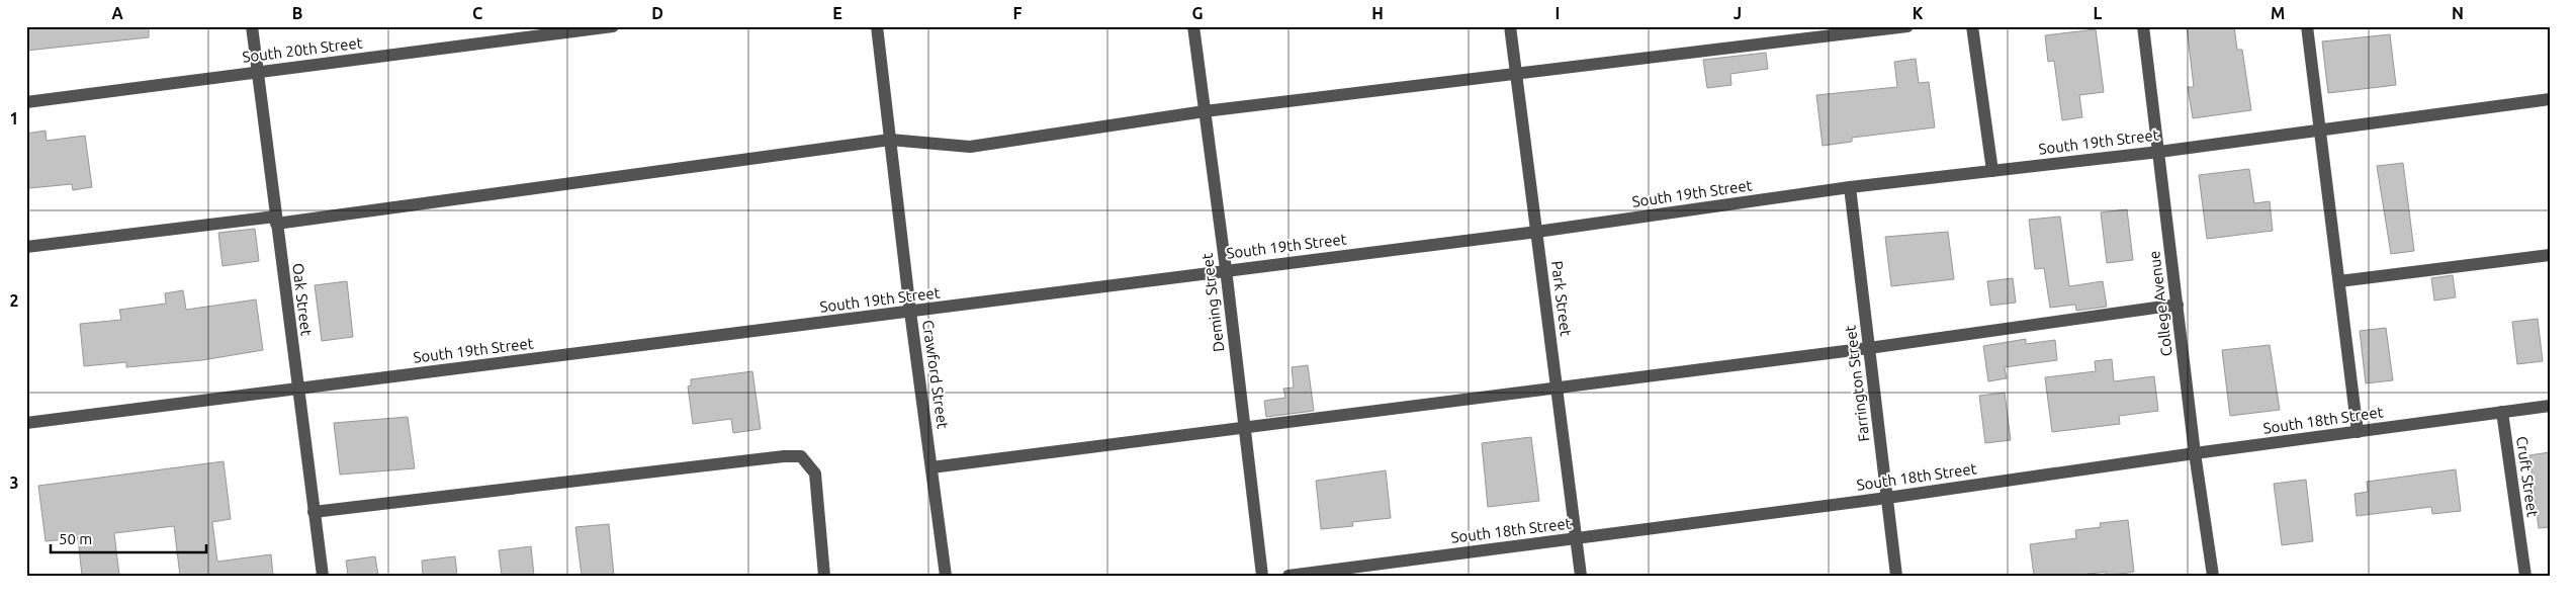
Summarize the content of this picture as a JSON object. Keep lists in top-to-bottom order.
{
  "streets": {
    "street": [
      "South 20th Street",
      "South 19th Street",
      "Park Street",
      "Oak Street",
      "Deming Street",
      "College Avenue",
      "Crawford Street",
      "Farrington Street",
      "South 18th Street",
      "Cruft Street"
    ]
  },
  "crossings": [
    ["South 20th Street", "Oak Street"],
    ["South 19th Street", "Park Street"],
    ["South 19th Street", "Oak Street"],
    ["South 19th Street", "Deming Street"],
    ["South 19th Street", "College Avenue"],
    ["South 19th Street", "Crawford Street"],
    ["South 19th Street", "Farrington Street"],
    ["Park Street", "South 18th Street"],
    ["College Avenue", "South 18th Street"],
    ["Farrington Street", "South 18th Street"],
    ["South 18th Street", "Cruft Street"]
  ],
  "scale_bar": "50 m",
  "grid": {
    "columns": [
      "A",
      "B",
      "C",
      "D",
      "E",
      "F",
      "G",
      "H",
      "I",
      "J",
      "K",
      "L",
      "M",
      "N"
    ],
    "rows": ["1", "2", "3"]
  }
}
